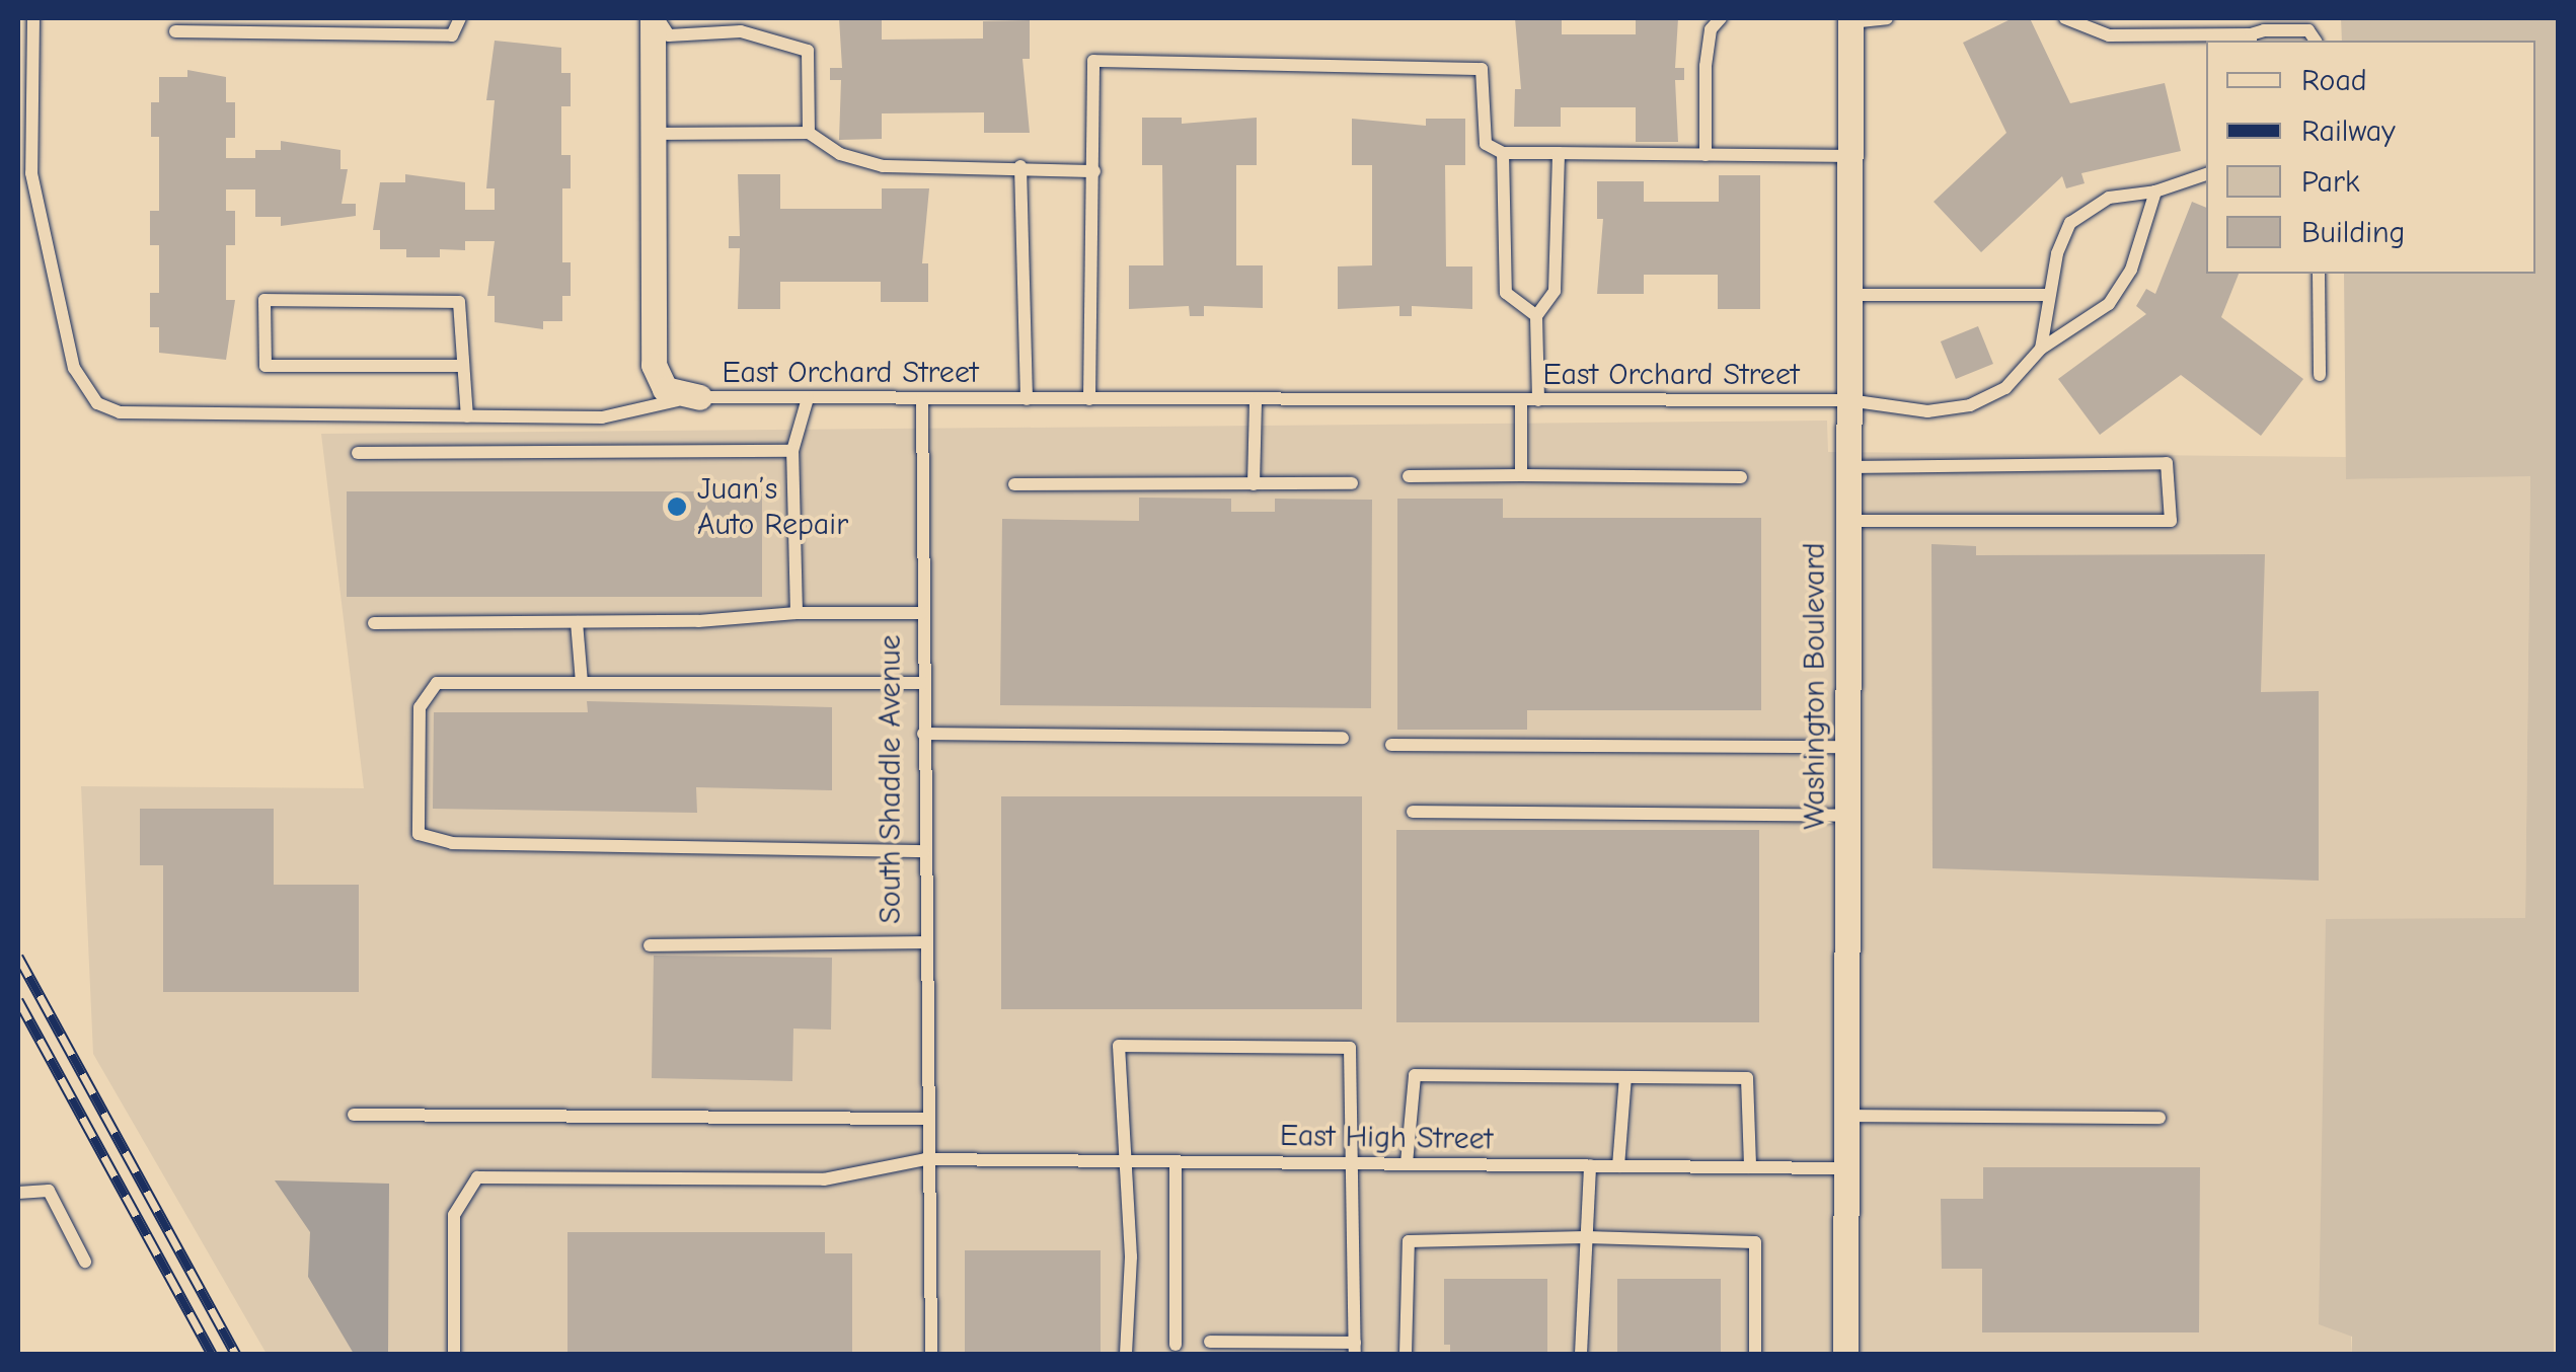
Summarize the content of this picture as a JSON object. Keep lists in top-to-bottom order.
{
  "streets": {
    "street": ["Washington Boulevard"],
    "lane": ["East Orchard Street", "South Shaddle Avenue", "East High Street"]
  },
  "crossings": [
    ["East Orchard Street", "Washington Boulevard"],
    ["East Orchard Street", "South Shaddle Avenue"],
    ["Washington Boulevard", "East High Street"],
    ["South Shaddle Avenue", "East High Street"]
  ],
  "places": ["Juan’s Auto Repair"],
  "legend": [
    "Road",
    "Railway",
    "Park",
    "Building"
  ]
}
